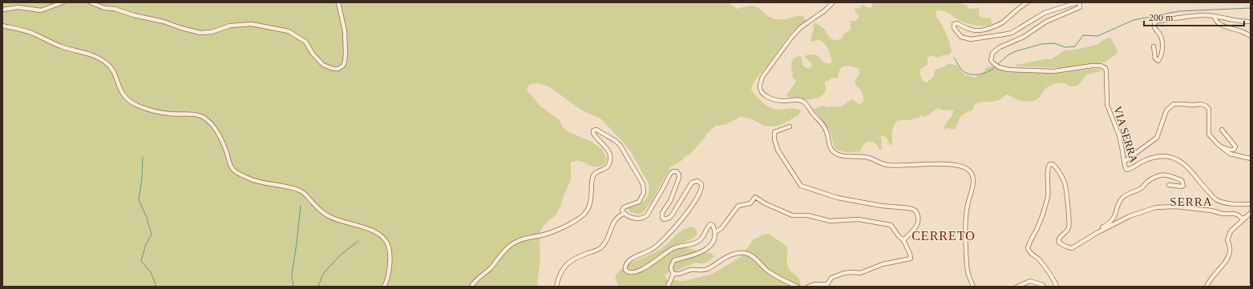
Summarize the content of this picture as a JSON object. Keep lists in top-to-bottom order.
{
  "streets": {
    "street": ["VIA SERRA"]
  },
  "districts": ["SERRA", "CERRETO"],
  "scale_bar": "200 m"
}
